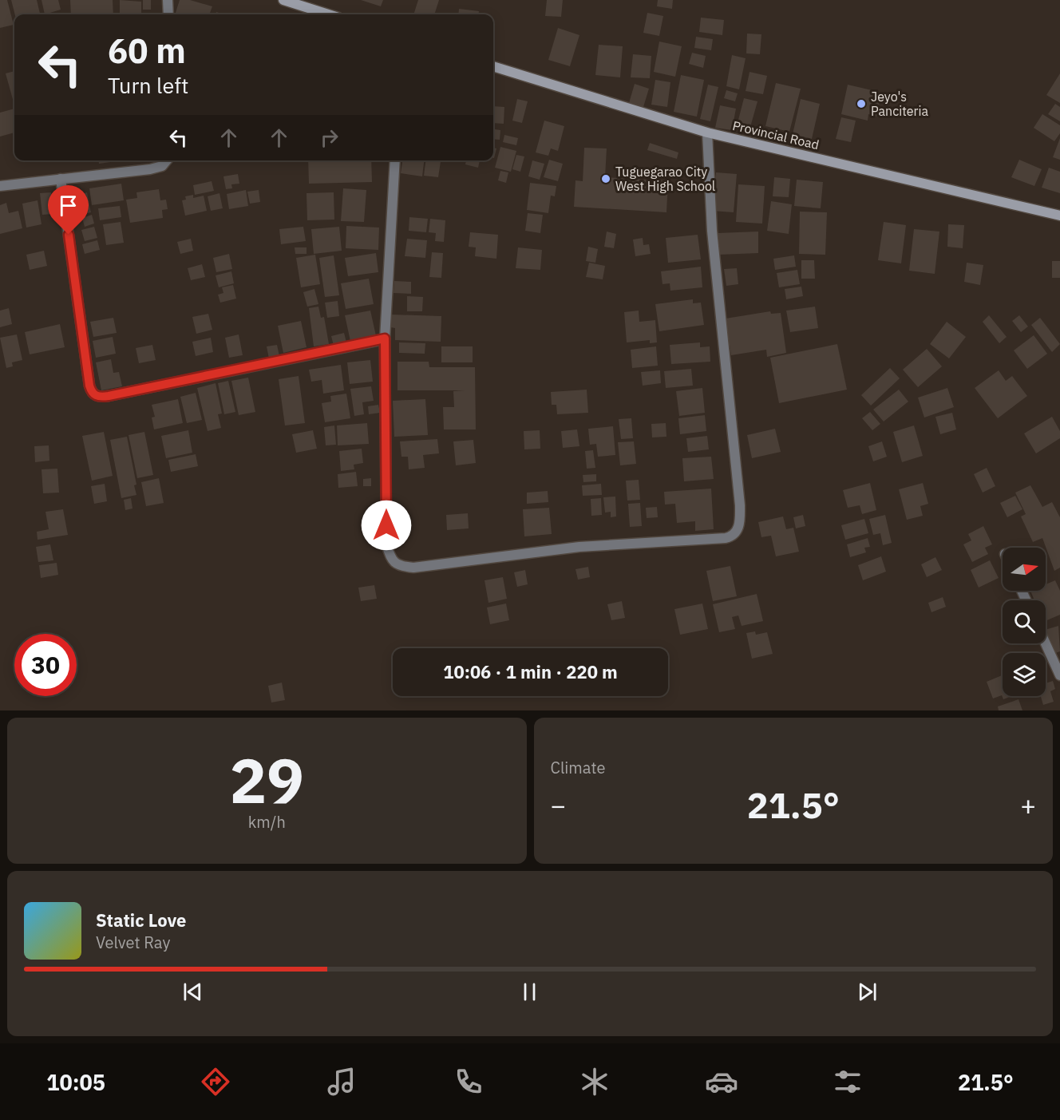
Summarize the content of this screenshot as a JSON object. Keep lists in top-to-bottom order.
{
  "streets": {
    "main road": ["Provincial Road"]
  },
  "places": ["Jeyo's Panciteria", "Tuguegarao City West High School"],
  "north": "right",
  "page": {
    "turn": ["60 m", "Turn left"],
    "limit": "30",
    "trip": "10:06 · 1 min · 220 m",
    "tile": [
      ["29", "km/h"],
      "Climate"
    ],
    "heat": ["−", "21.5°", "+"],
    "song": ["Static Love", "Velvet Ray"],
    "tabs": ["10:05", "21.5°"]
  }
}
